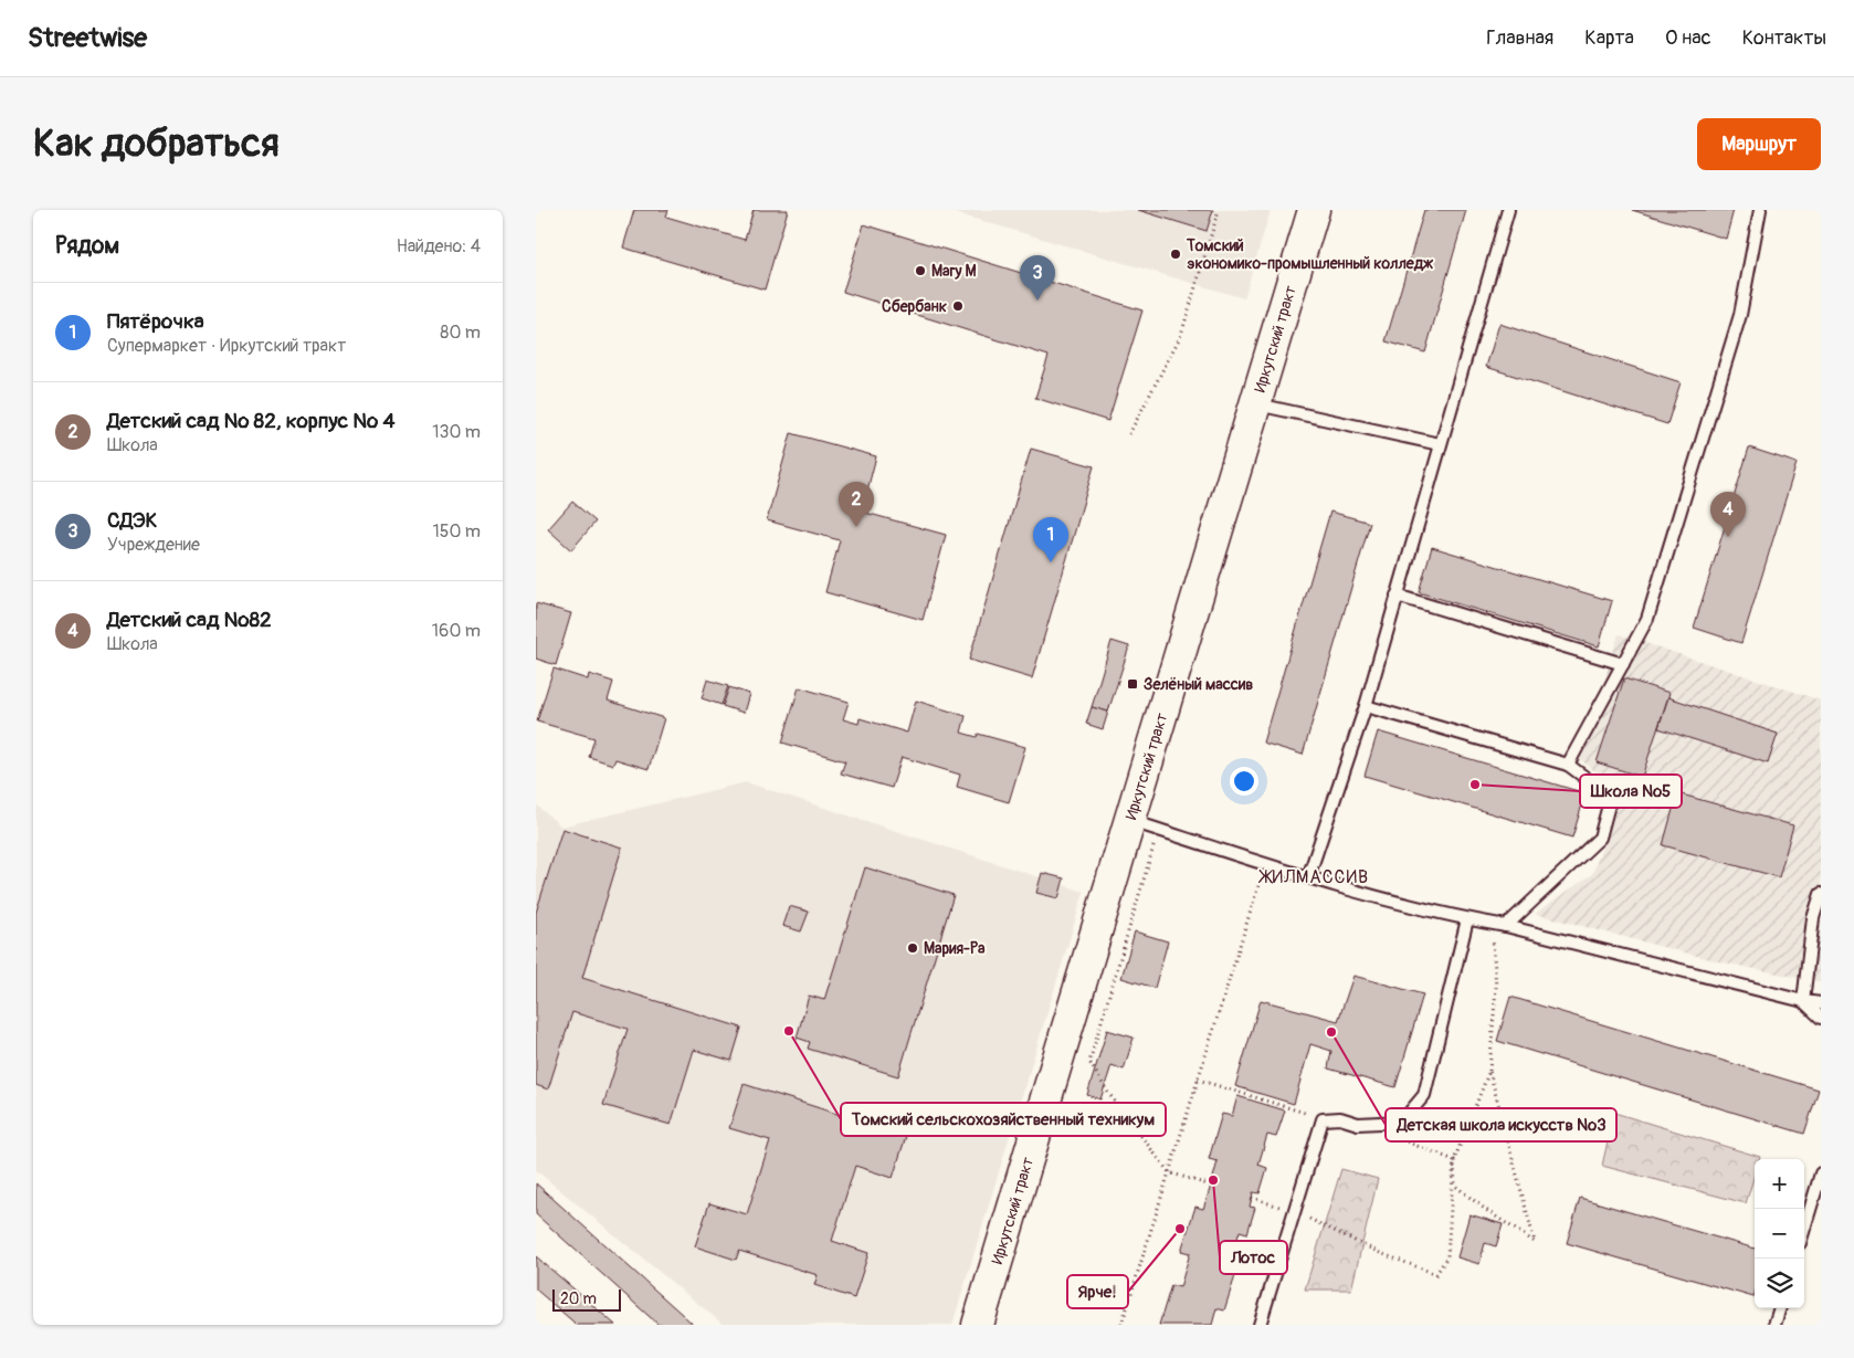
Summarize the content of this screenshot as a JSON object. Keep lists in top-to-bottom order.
{
  "streets": {
    "main road": ["Иркутский тракт"]
  },
  "districts": ["ЖИЛМАССИВ"],
  "places": {
    "other": [
      "Томский экономико-промышленный колледж",
      "Mary M",
      "Сбербанк",
      "Школа №5",
      "Мария-Ра",
      "Томский сельскохозяйственный техникум",
      "Детская школа искусств №3",
      "Лотос",
      "Ярче!"
    ],
    "transit": ["Зелёный массив"]
  },
  "scale_bar": "20 m",
  "page": {
    "header": "Streetwise",
    "nav": [
      "Главная",
      "Карта",
      "О нас",
      "Контакты"
    ],
    "buttons": "Маршрут",
    "title": "Как добраться",
    "heading": ["Рядом", "Найдено: 4"],
    "pins": [
      "3",
      "2",
      "4",
      "1"
    ],
    "list": [
      {
        "mark": "1",
        "name": "Пятёрочка",
        "note": "Супермаркет · Иркутский тракт",
        "value": "80 m"
      },
      {
        "mark": "2",
        "name": "Детский сад № 82, корпус № 4",
        "note": "Школа",
        "value": "130 m"
      },
      {
        "mark": "3",
        "name": "СДЭК",
        "note": "Учреждение",
        "value": "150 m"
      },
      {
        "mark": "4",
        "name": "Детский сад №82",
        "note": "Школа",
        "value": "160 m"
      }
    ],
    "map_buttons": ["+", "−"],
    "scale": "20 m"
  }
}
